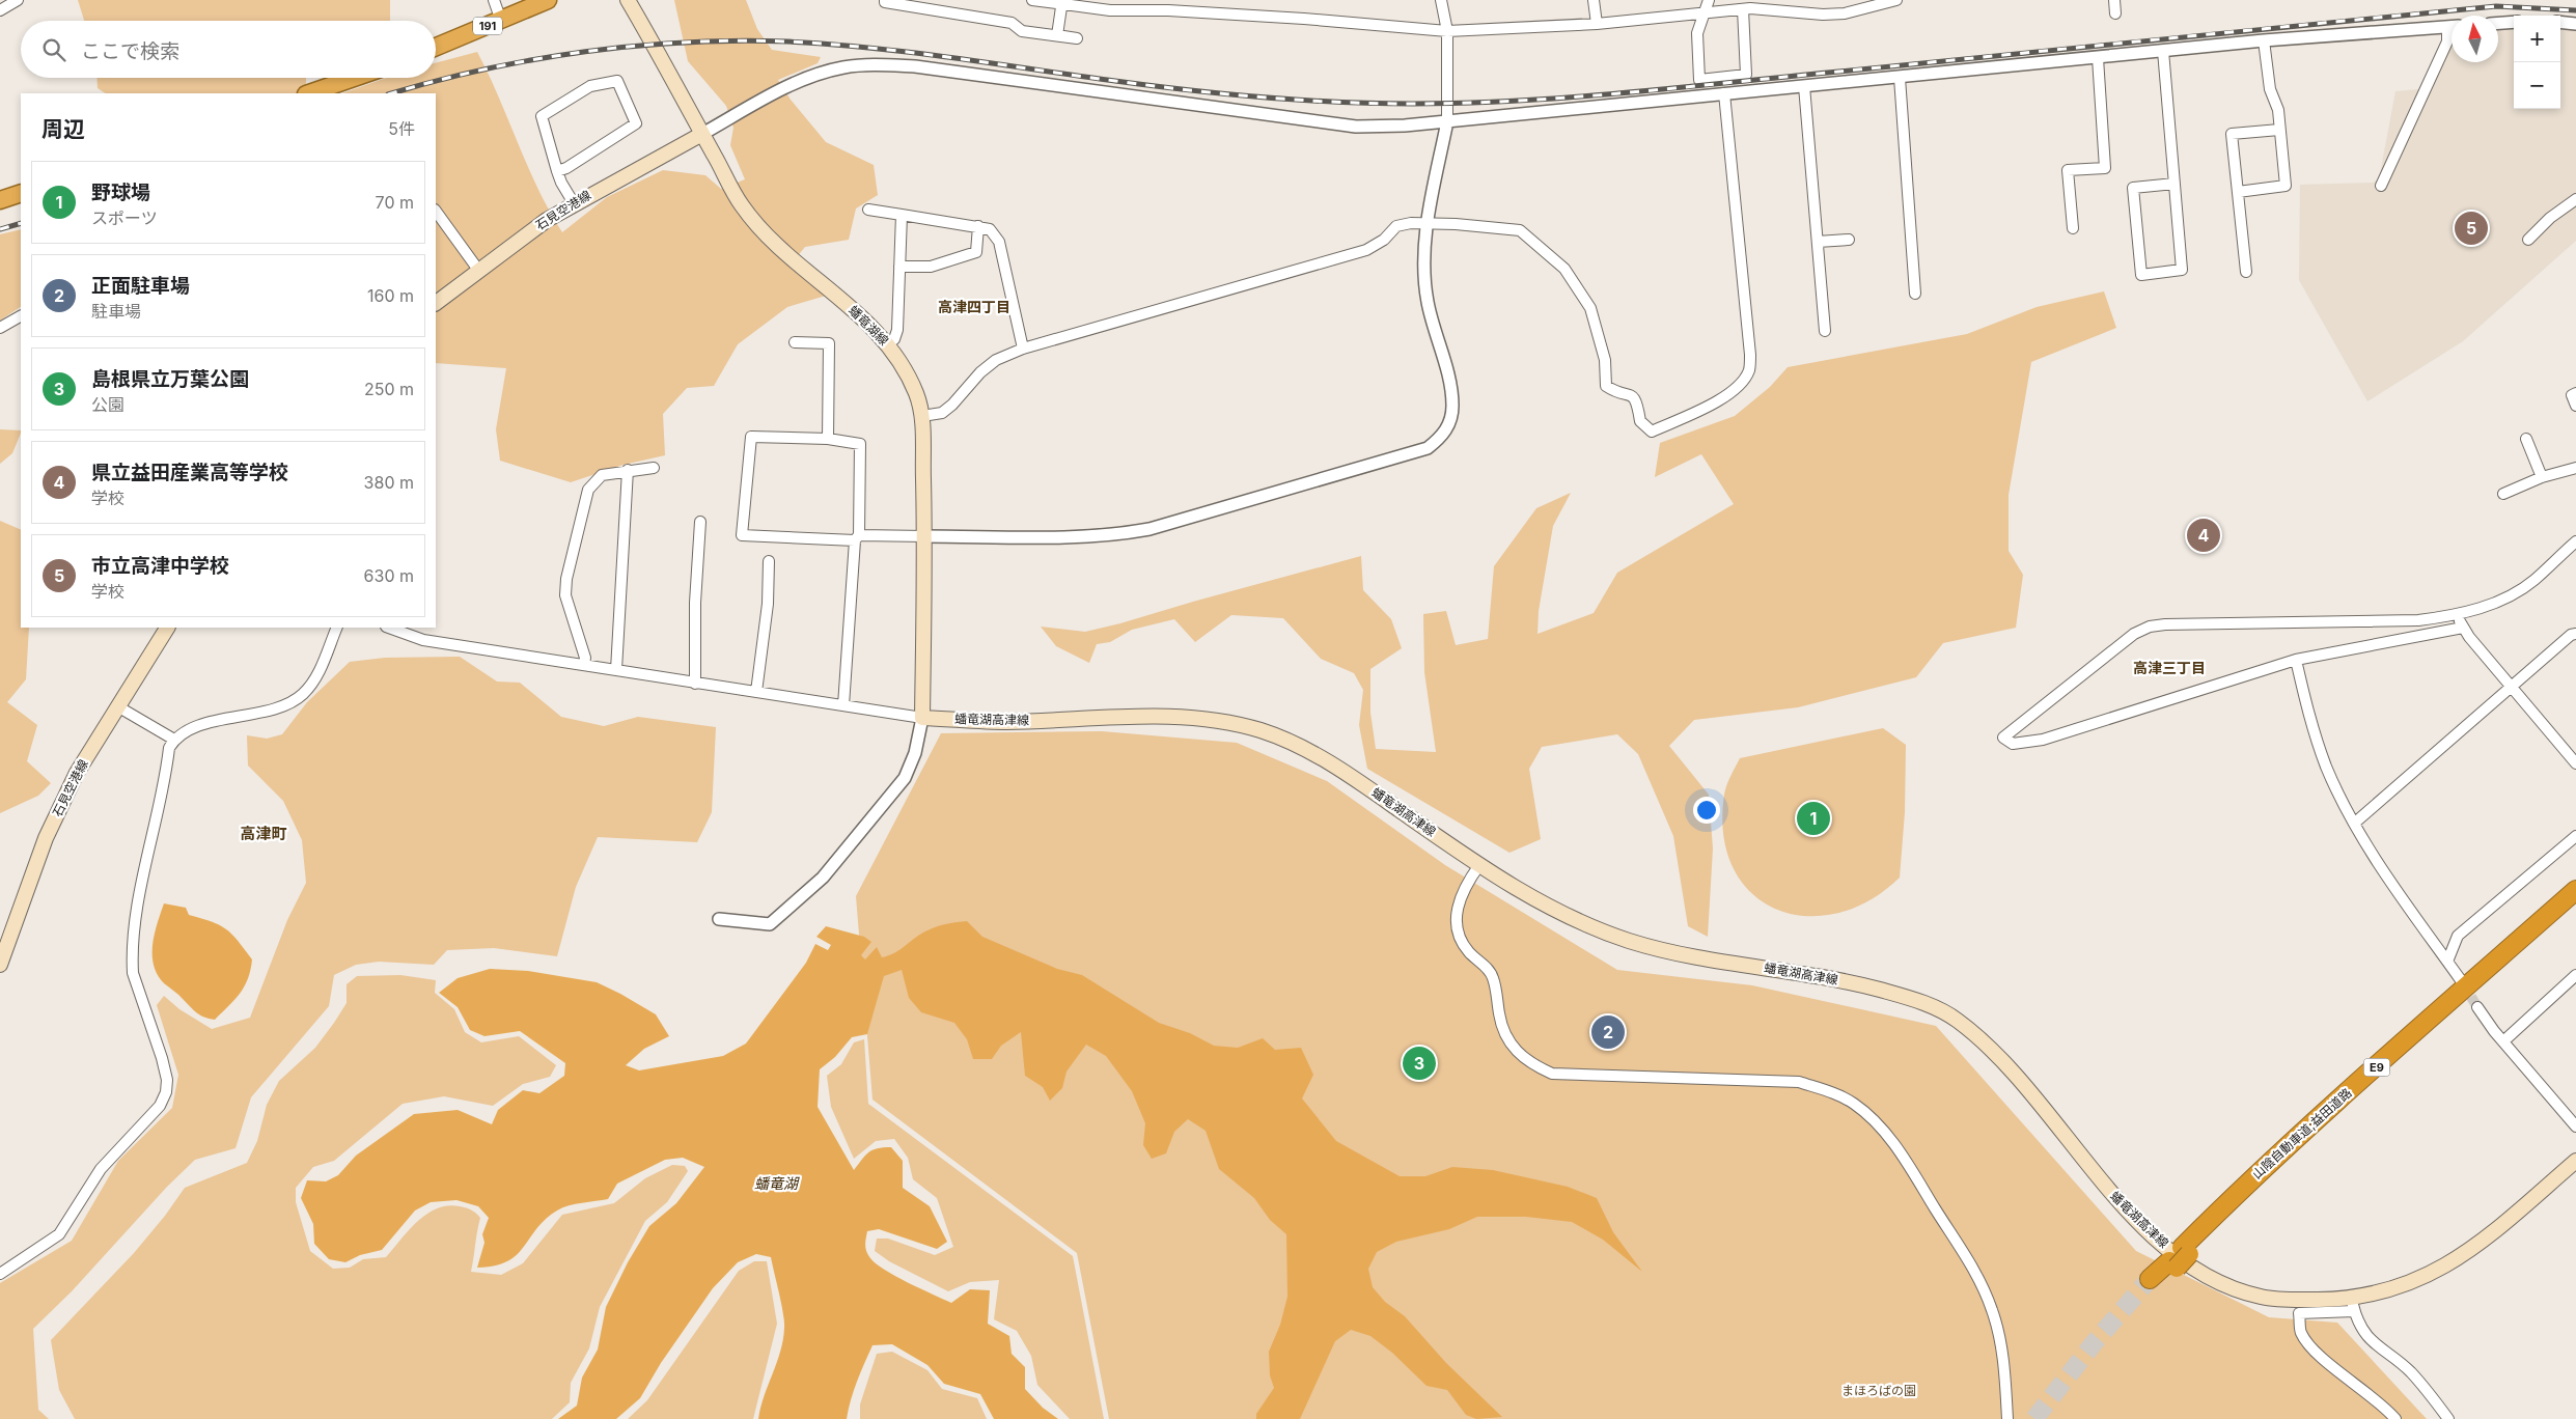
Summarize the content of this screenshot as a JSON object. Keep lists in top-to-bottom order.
{
  "streets": {
    "highway": ["191", "E9", "山陰自動車道;益田道路"],
    "main road": ["石見空港線", "蟠竜湖線", "蟠竜湖高津線"]
  },
  "crossings": [
    ["石見空港線", "蟠竜湖線"],
    ["蟠竜湖線", "蟠竜湖高津線"]
  ],
  "districts": ["高津四丁目", "高津三丁目", "高津町"],
  "water": ["蟠竜湖"],
  "parks": ["まほろばの園"],
  "north": "top",
  "page": {
    "map_buttons": ["+", "−"],
    "search": "ここで検索",
    "heading": ["周辺", "5件"],
    "list": [
      {
        "mark": "1",
        "name": "野球場",
        "note": "スポーツ",
        "value": "70 m"
      },
      {
        "mark": "2",
        "name": "正面駐車場",
        "note": "駐車場",
        "value": "160 m"
      },
      {
        "mark": "3",
        "name": "島根県立万葉公園",
        "note": "公園",
        "value": "250 m"
      },
      {
        "mark": "4",
        "name": "県立益田産業高等学校",
        "note": "学校",
        "value": "380 m"
      },
      {
        "mark": "5",
        "name": "市立高津中学校",
        "note": "学校",
        "value": "630 m"
      }
    ],
    "pins": [
      "5",
      "4",
      "1",
      "2",
      "3"
    ]
  }
}
